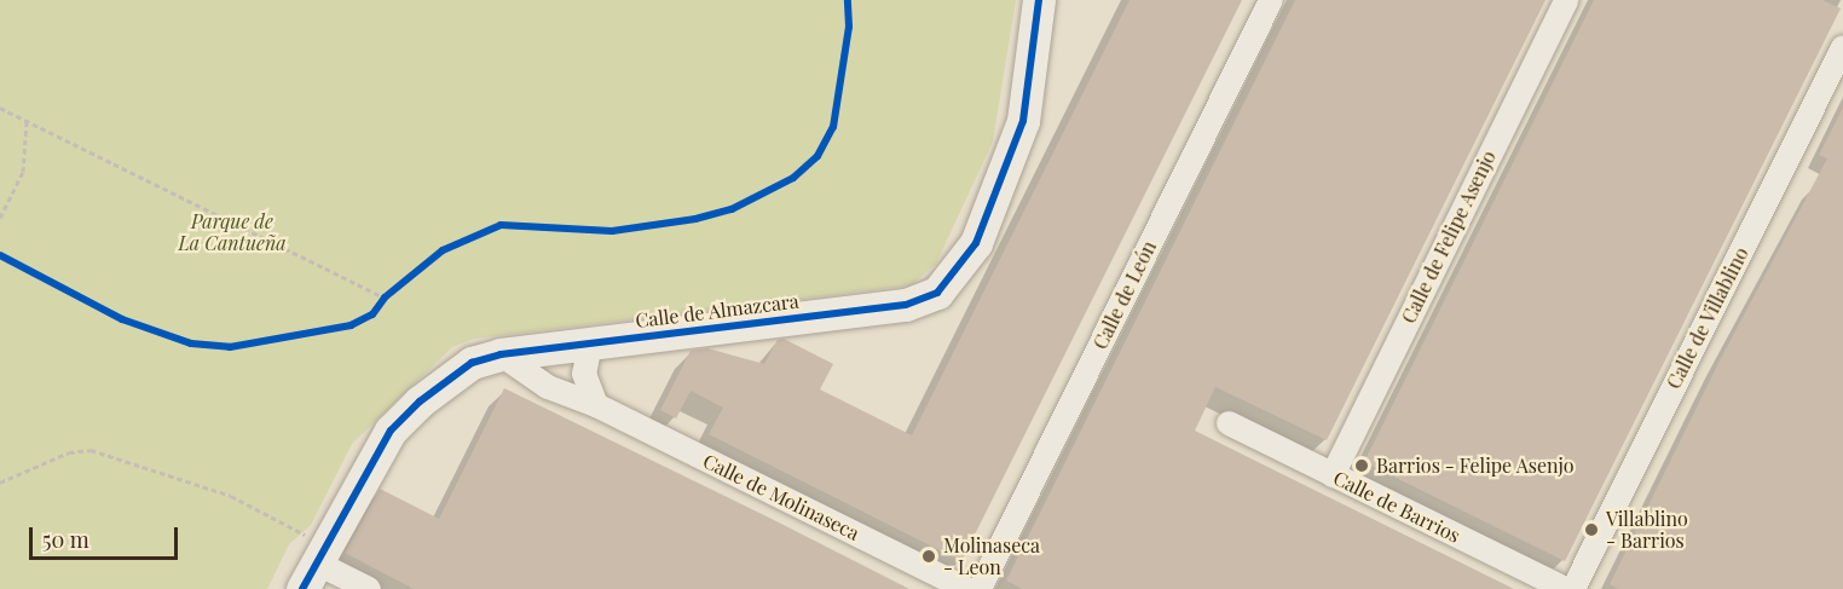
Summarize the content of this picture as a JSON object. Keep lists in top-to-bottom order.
{
  "streets": {
    "street": [
      "Calle de Felipe Asenjo",
      "Calle de León",
      "Calle de Almazcara",
      "Calle de Villablino",
      "Calle de Molinaseca",
      "Calle de Barrios"
    ]
  },
  "crossings": [
    ["Calle de Felipe Asenjo", "Calle de Barrios"],
    ["Calle de Almazcara", "Calle de Molinaseca"]
  ],
  "parks": ["Parque de La Cantueña"],
  "places": ["Barrios - Felipe Asenjo", "Villablino - Barrios", "Molinaseca - Leon"],
  "scale_bar": "50 m"
}
